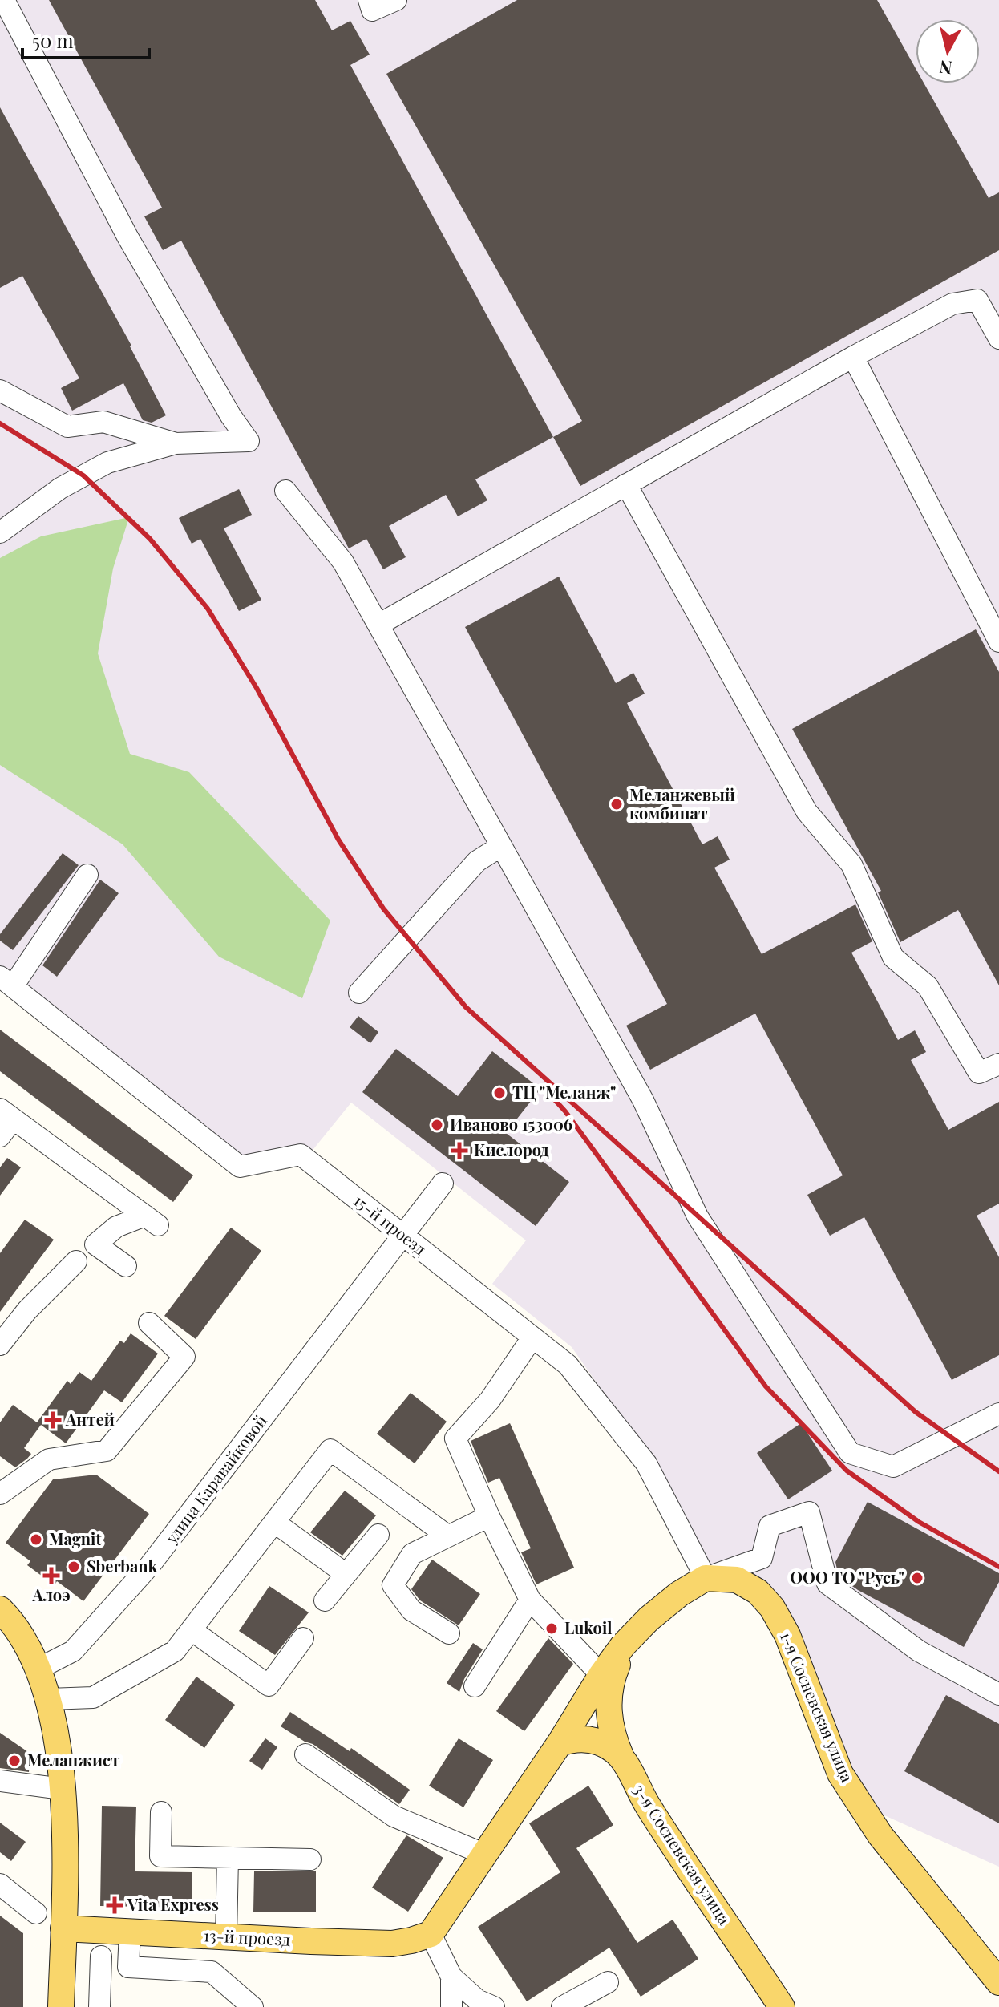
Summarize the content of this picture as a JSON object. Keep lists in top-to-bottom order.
{
  "streets": {
    "main road": ["1-я Сосневская улица", "3-я Сосневская улица", "13-й проезд"],
    "street": ["15-й проезд", "улица Каравайковой"]
  },
  "crossings": [
    ["15-й проезд", "улица Каравайковой"],
    ["15-й проезд", "1-я Сосневская улица"]
  ],
  "places": {
    "other": [
      "Меланжевый комбинат",
      "ТЦ \"Меланж\"",
      "Иваново 153006",
      "Magnit",
      "Sberbank",
      "ООО ТО \"Русь\"",
      "Lukoil",
      "Меланжист"
    ],
    "health": [
      "Кислород",
      "Антей",
      "Алоэ",
      "Vita Express"
    ]
  },
  "scale_bar": "50 m",
  "north": "bottom"
}
